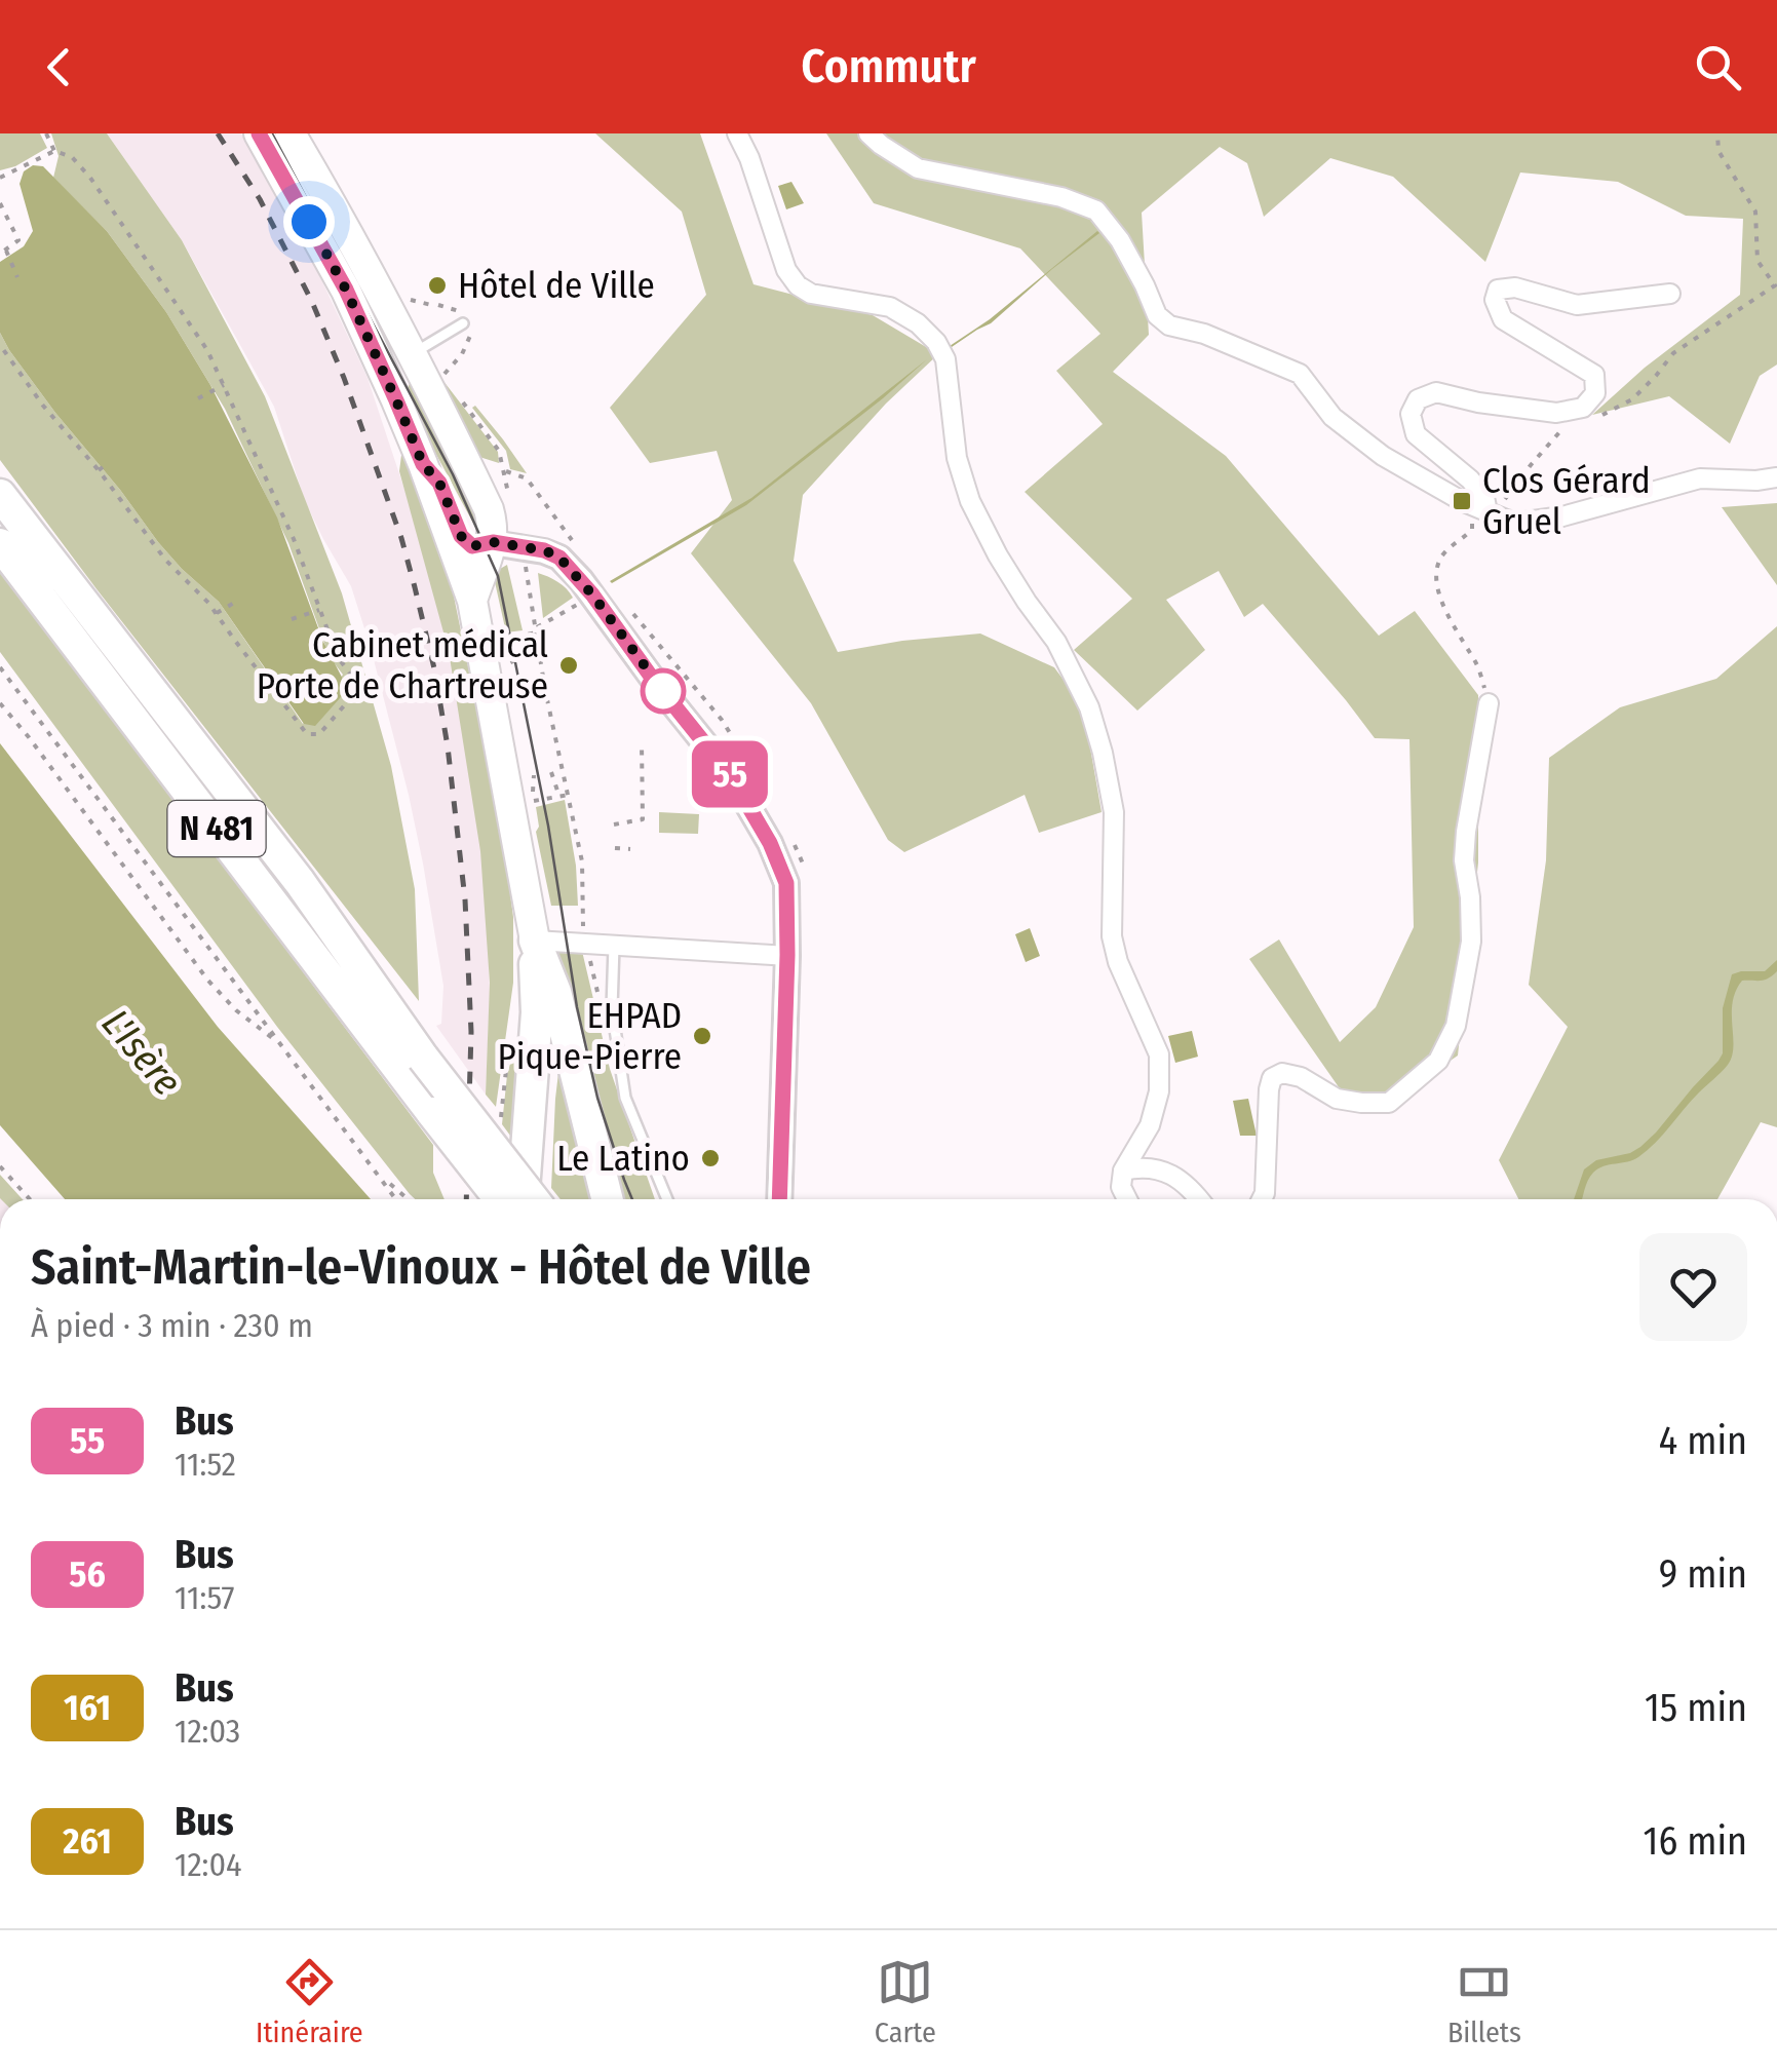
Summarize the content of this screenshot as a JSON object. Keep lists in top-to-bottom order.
{
  "streets": {
    "highway": ["N 481"]
  },
  "water": ["L'Isère"],
  "places": {
    "other": [
      "Hôtel de Ville",
      "Cabinet médical Porte de Chartreuse",
      "EHPAD Pique-Pierre",
      "Le Latino"
    ],
    "transit": ["Clos Gérard Gruel"]
  },
  "lines": ["bus line 55"],
  "page": {
    "header": "Commutr",
    "on_map": "55",
    "heading": ["Saint-Martin-le-Vinoux - Hôtel de Ville", "À pied · 3 min · 230 m"],
    "list": [
      {
        "mark": "55",
        "name": "Bus",
        "note": "11:52",
        "value": "4 min"
      },
      {
        "mark": "56",
        "name": "Bus",
        "note": "11:57",
        "value": "9 min"
      },
      {
        "mark": "161",
        "name": "Bus",
        "note": "12:03",
        "value": "15 min"
      },
      {
        "mark": "261",
        "name": "Bus",
        "note": "12:04",
        "value": "16 min"
      }
    ],
    "tabs": ["Itinéraire", "Carte", "Billets"]
  }
}
